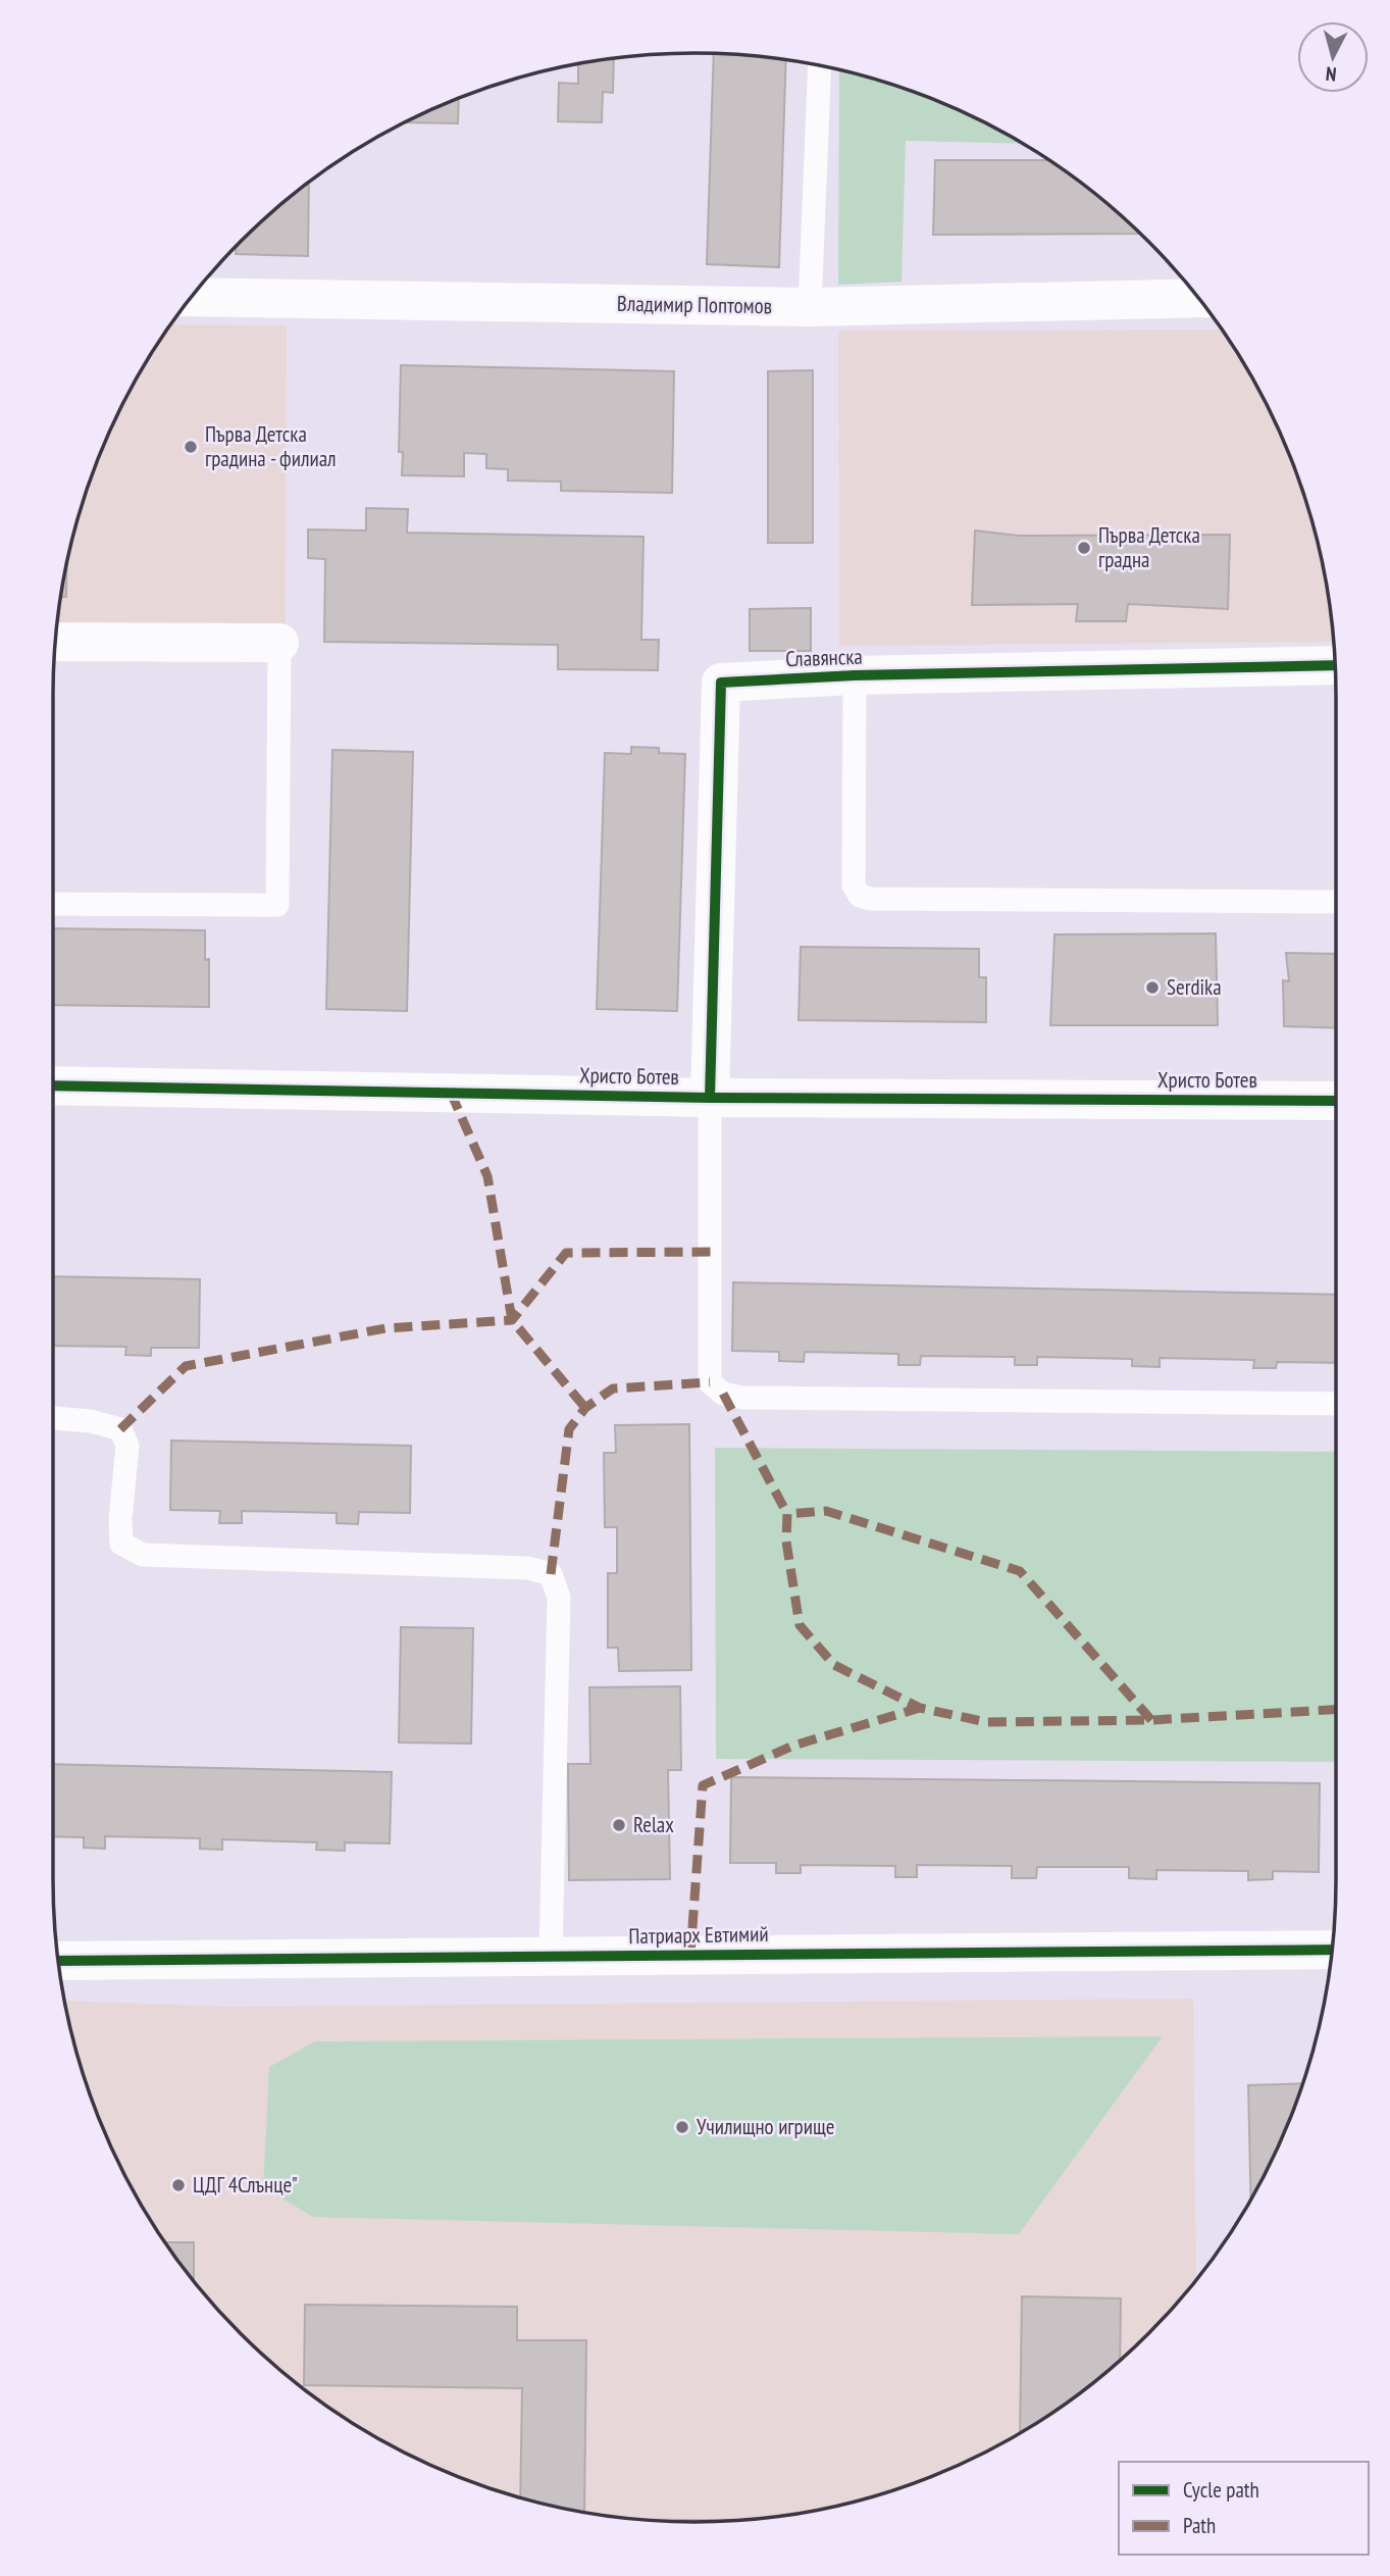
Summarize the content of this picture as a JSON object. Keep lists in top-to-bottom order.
{
  "streets": {
    "street": [
      "Владимир Поптомов",
      "Славянска",
      "Христо Ботев",
      "Патриарх Евтимий"
    ]
  },
  "crossings": [
    ["Славянска", "Христо Ботев"]
  ],
  "places": [
    "Първа Детска градина - филиал",
    "Първа Детска градна",
    "Serdika",
    "Relax",
    "Училищно игрище",
    "ЦДГ 4Слънце\""
  ],
  "legend": ["Cycle path", "Path"],
  "north": "bottom"
}
